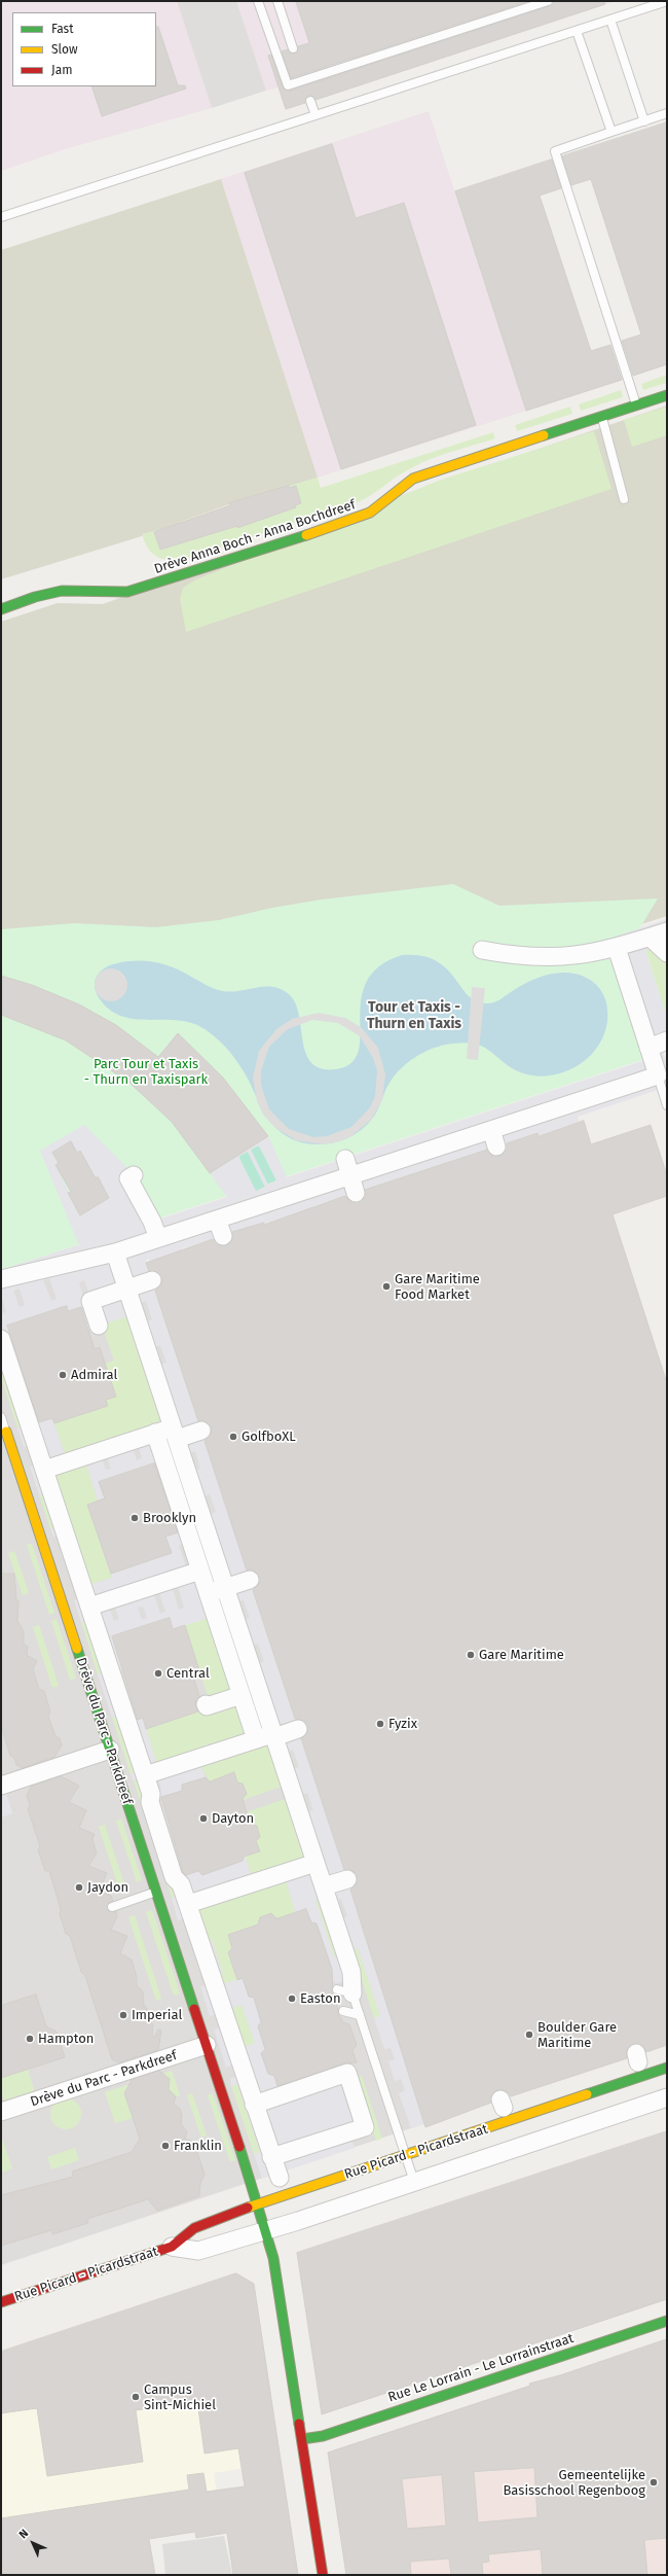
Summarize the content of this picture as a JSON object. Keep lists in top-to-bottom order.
{
  "streets": {
    "street": [
      "Drève Anna Boch - Anna Bochdreef",
      "Drève du Parc - Parkdreef",
      "Rue Picard - Picardstraat",
      "Rue Le Lorrain - Le Lorrainstraat"
    ]
  },
  "crossings": [
    ["Drève du Parc - Parkdreef", "Rue Picard - Picardstraat"],
    ["Drève du Parc - Parkdreef", "Rue Le Lorrain - Le Lorrainstraat"]
  ],
  "districts": ["Tour et Taxis - Thurn en Taxis"],
  "parks": ["Parc Tour et Taxis - Thurn en Taxispark"],
  "places": [
    "Gare Maritime Food Market",
    "Admiral",
    "GolfboXL",
    "Brooklyn",
    "Gare Maritime",
    "Central",
    "Fyzix",
    "Dayton",
    "Jaydon",
    "Easton",
    "Imperial",
    "Boulder Gare Maritime",
    "Hampton",
    "Franklin",
    "Campus Sint-Michiel",
    "Gemeentelijke Basisschool Regenboog"
  ],
  "legend": ["Fast", "Slow", "Jam"],
  "north": "top left"
}
